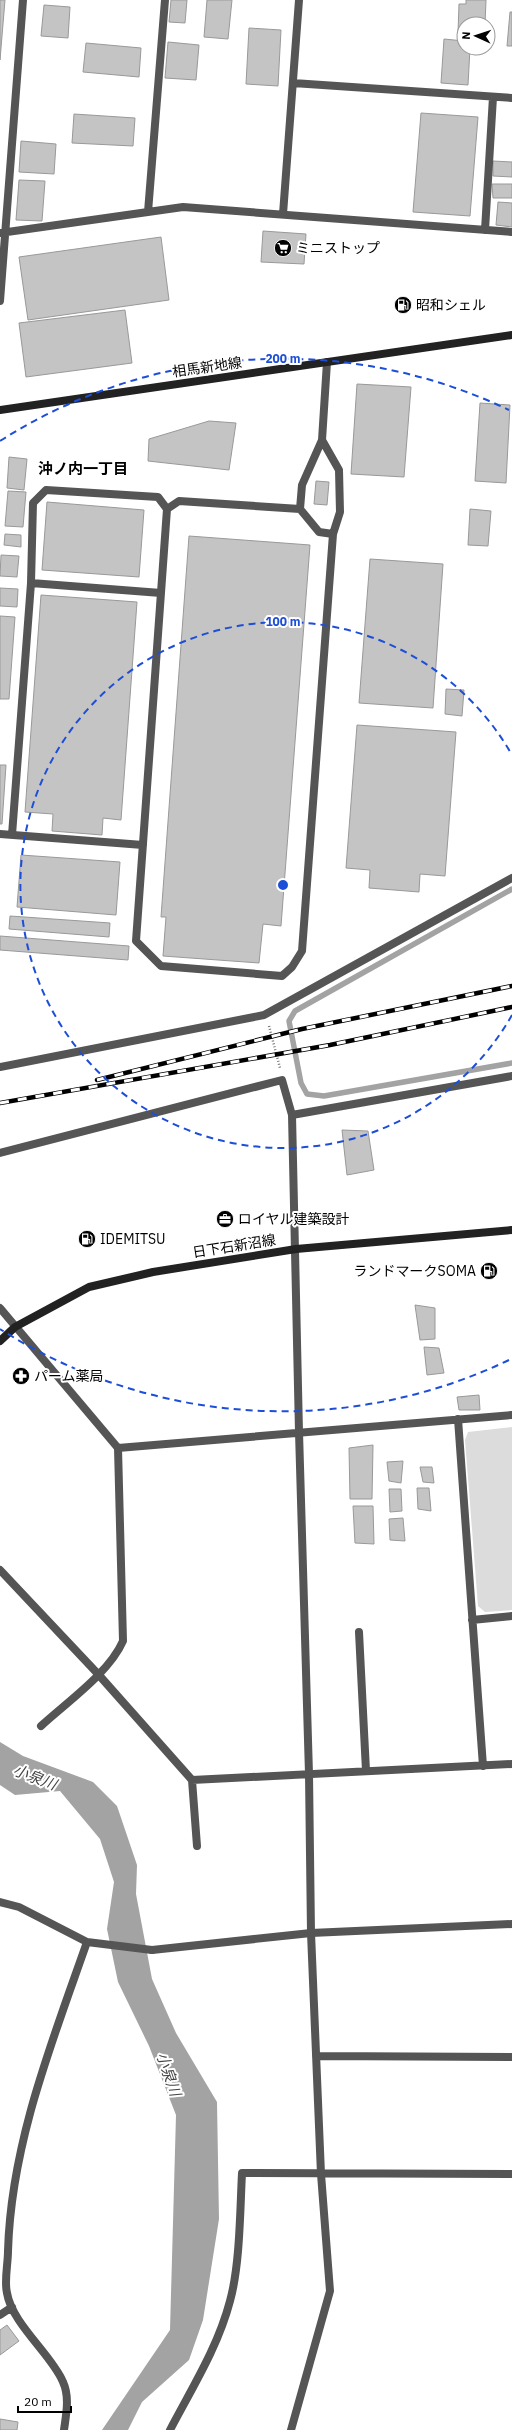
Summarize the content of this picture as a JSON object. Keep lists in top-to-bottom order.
{
  "streets": {
    "main road": ["相馬新地線", "日下石新沼線"]
  },
  "districts": ["沖ノ内一丁目"],
  "water": ["小泉川"],
  "places": {
    "supermarket": ["ミニストップ"],
    "fuel station": ["昭和シェル", "IDEMITSU", "ランドマークSOMA"],
    "office": ["ロイヤル建築設計"],
    "pharmacy": ["パーム薬局"]
  },
  "scale_bar": "20 m",
  "north": "left",
  "rings": ["200 m", "100 m"]
}
